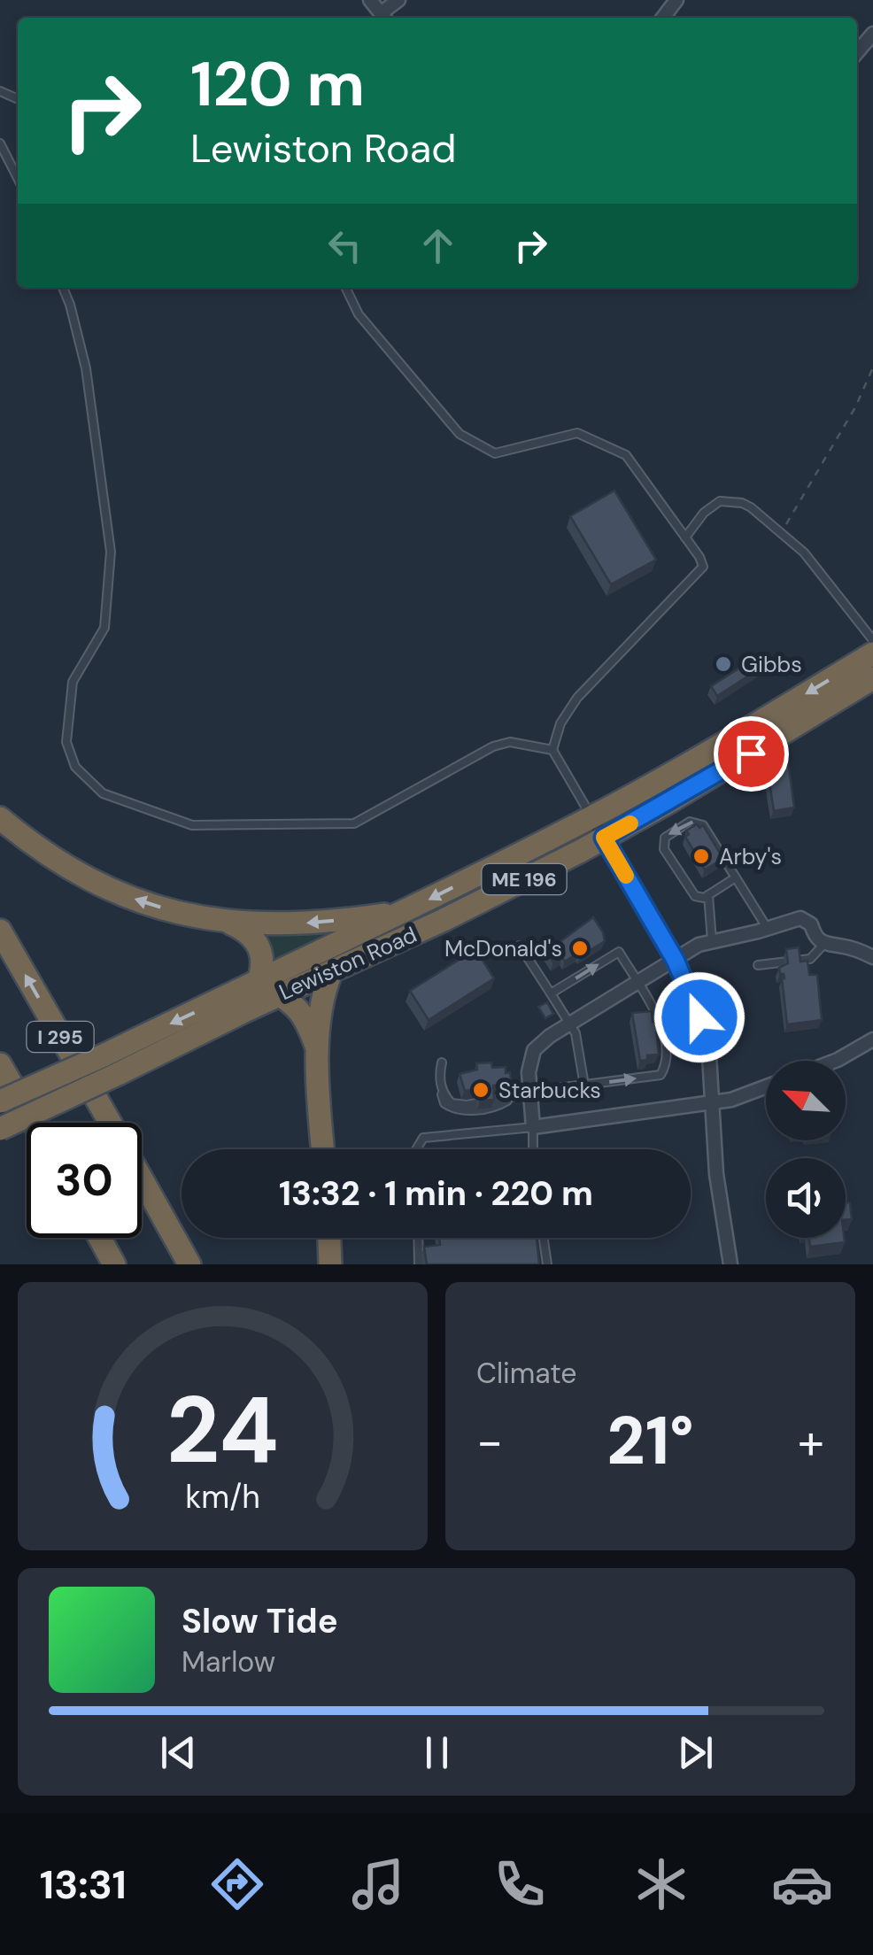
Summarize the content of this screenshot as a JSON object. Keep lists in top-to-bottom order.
{
  "streets": {
    "highway": ["ME 196", "Lewiston Road", "I 295"]
  },
  "places": [
    "Gibbs",
    "Arby's",
    "McDonald's",
    "Starbucks"
  ],
  "north": "top left",
  "page": {
    "turn": ["120 m", "Lewiston Road"],
    "limit": "30",
    "trip": "13:32 · 1 min · 220 m",
    "tile": "Climate",
    "heat": ["−", "21°", "+"],
    "song": ["Slow Tide", "Marlow"],
    "tabs": "13:31",
    "gauge": ["24", "km/h"]
  }
}
